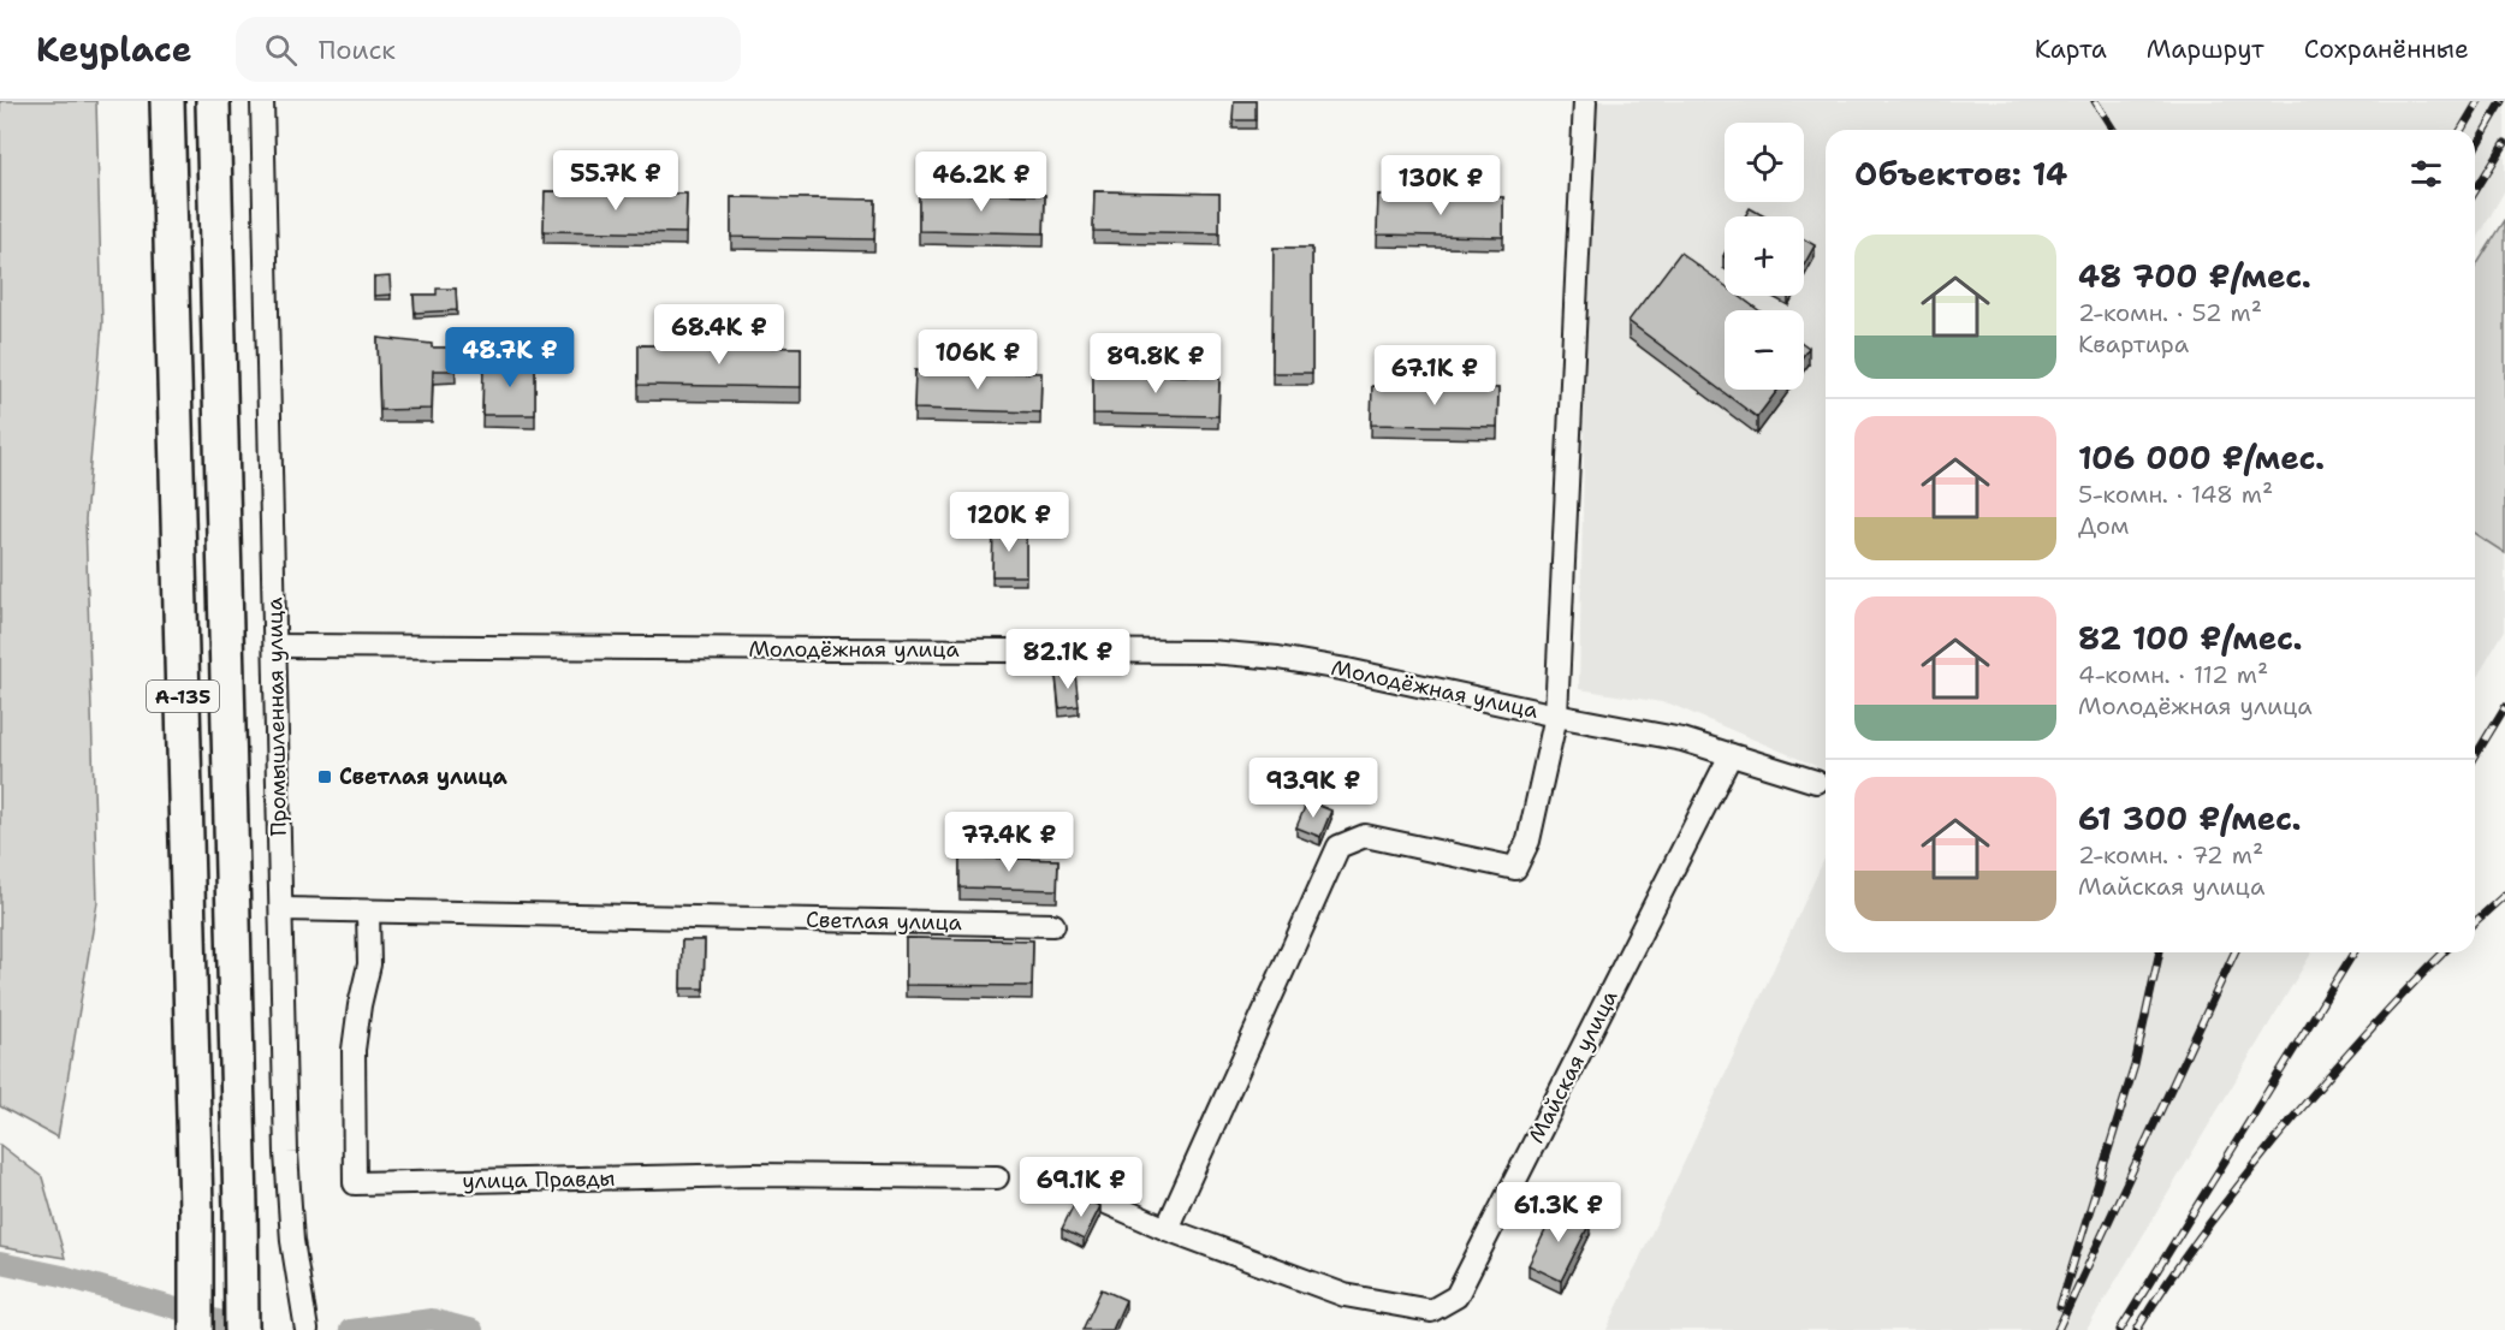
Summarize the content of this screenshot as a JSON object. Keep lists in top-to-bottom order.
{
  "streets": {
    "highway": ["А-135"],
    "street": [
      "Молодёжная улица",
      "Промышленная улица",
      "Светлая улица",
      "Майская улица",
      "улица Правды"
    ]
  },
  "crossings": [
    ["Молодёжная улица", "Промышленная улица"],
    ["Молодёжная улица", "Майская улица"],
    ["Промышленная улица", "Светлая улица"],
    ["Светлая улица", "улица Правды"]
  ],
  "places": {
    "transit": ["Светлая улица"]
  },
  "page": {
    "header": "Keyplace",
    "search": "Поиск",
    "nav": ["Карта", "Маршрут", "Сохранённые"],
    "map_buttons": ["+", "−"],
    "heading": "Объектов: 14",
    "price": [
      "55.7K ₽",
      "46.2K ₽",
      "130K ₽",
      "68.4K ₽",
      "48.7K ₽",
      "106K ₽",
      "89.8K ₽",
      "67.1K ₽",
      "120K ₽",
      "82.1K ₽",
      "93.9K ₽",
      "77.4K ₽",
      "69.1K ₽",
      "61.3K ₽"
    ],
    "list": [
      {
        "name": "48 700 ₽/мес.",
        "note": "2-комн. · 52 m² · Квартира"
      },
      {
        "name": "106 000 ₽/мес.",
        "note": "5-комн. · 148 m² · Дом"
      },
      {
        "name": "82 100 ₽/мес.",
        "note": "4-комн. · 112 m² · Молодёжная улица"
      },
      {
        "name": "61 300 ₽/мес.",
        "note": "2-комн. · 72 m² · Майская улица"
      }
    ]
  }
}
